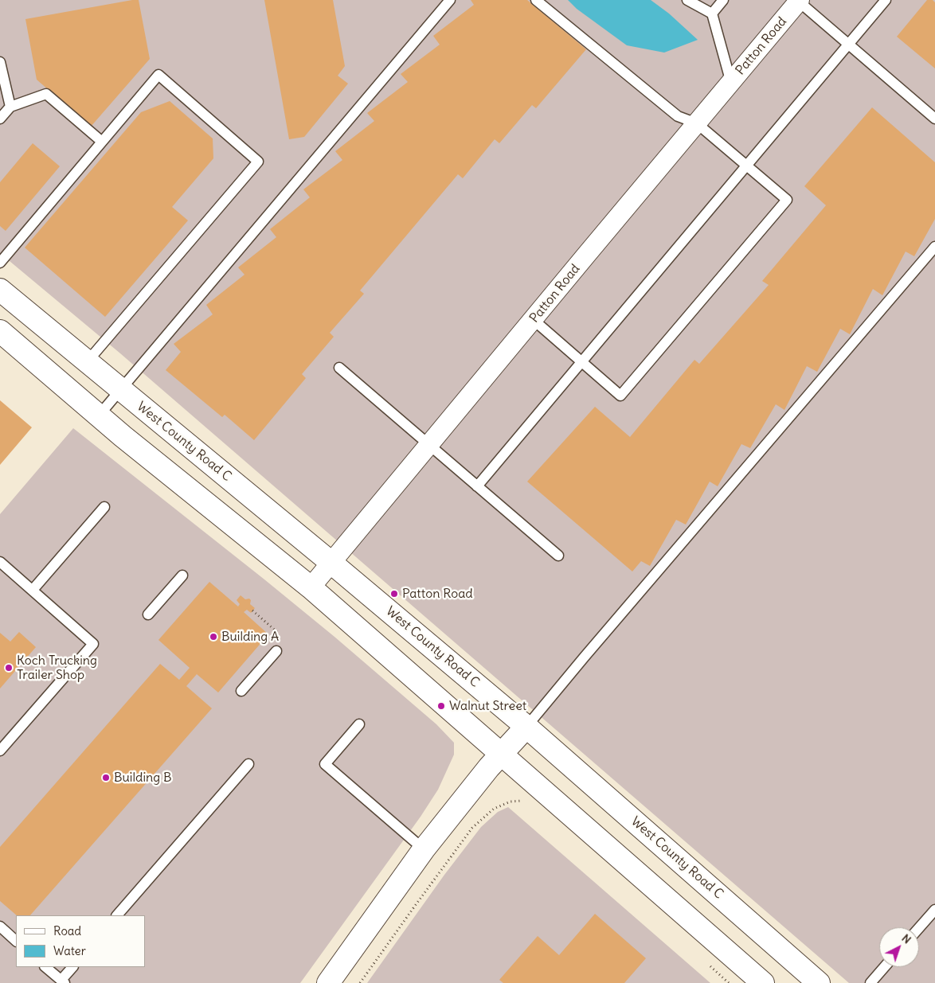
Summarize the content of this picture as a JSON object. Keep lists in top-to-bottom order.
{
  "streets": {
    "main road": ["West County Road C"],
    "street": ["Patton Road"]
  },
  "crossings": [
    ["Patton Road", "West County Road C"]
  ],
  "places": [
    "Patton Road",
    "Building A",
    "Koch Trucking Trailer Shop",
    "Walnut Street",
    "Building B"
  ],
  "legend": ["Road", "Water"],
  "north": "top right"
}
